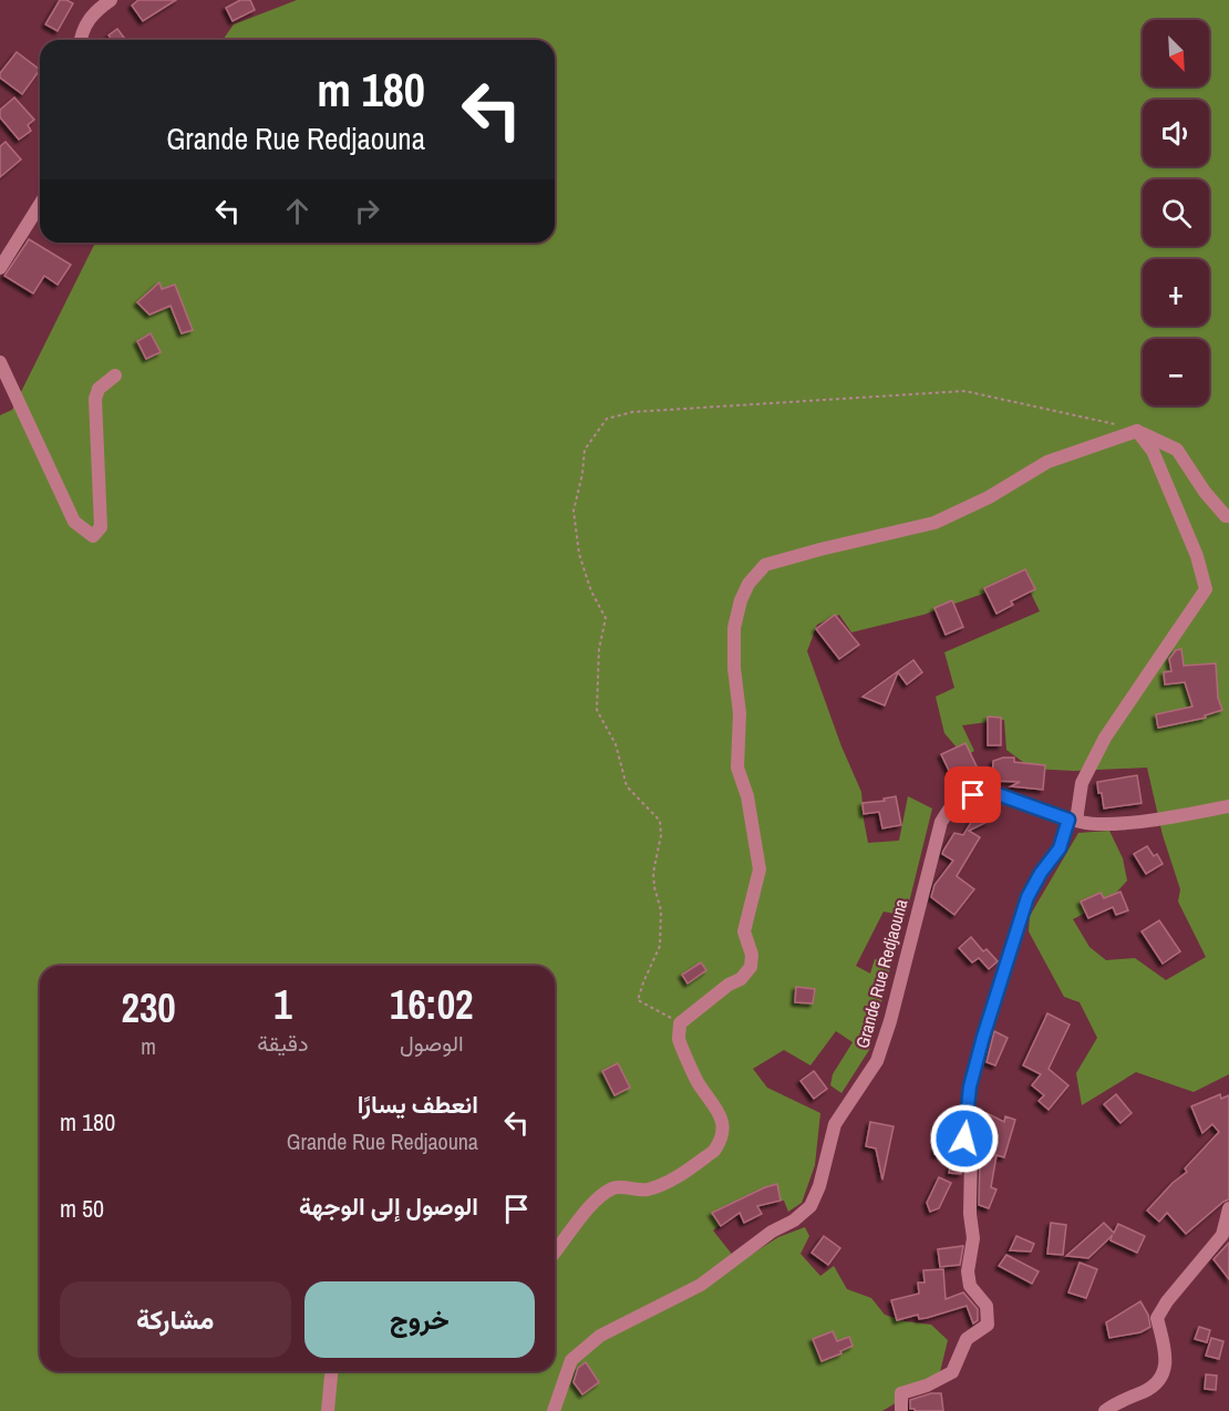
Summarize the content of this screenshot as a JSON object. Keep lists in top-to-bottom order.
{
  "streets": {
    "street": ["Grande Rue Redjaouna"]
  },
  "north": "bottom right",
  "page": {
    "map_buttons": ["+", "−"],
    "turn": ["180 m", "Grande Rue Redjaouna"],
    "eta": [
      "16:02",
      "الوصول",
      "1",
      "دقيقة",
      "230",
      "m"
    ],
    "list": [
      {
        "name": "انعطف يسارًا",
        "note": "Grande Rue Redjaouna",
        "value": "180 m"
      },
      {
        "name": "الوصول إلى الوجهة",
        "value": "50 m"
      }
    ],
    "buttons": ["خروج", "مشاركة"]
  }
}
